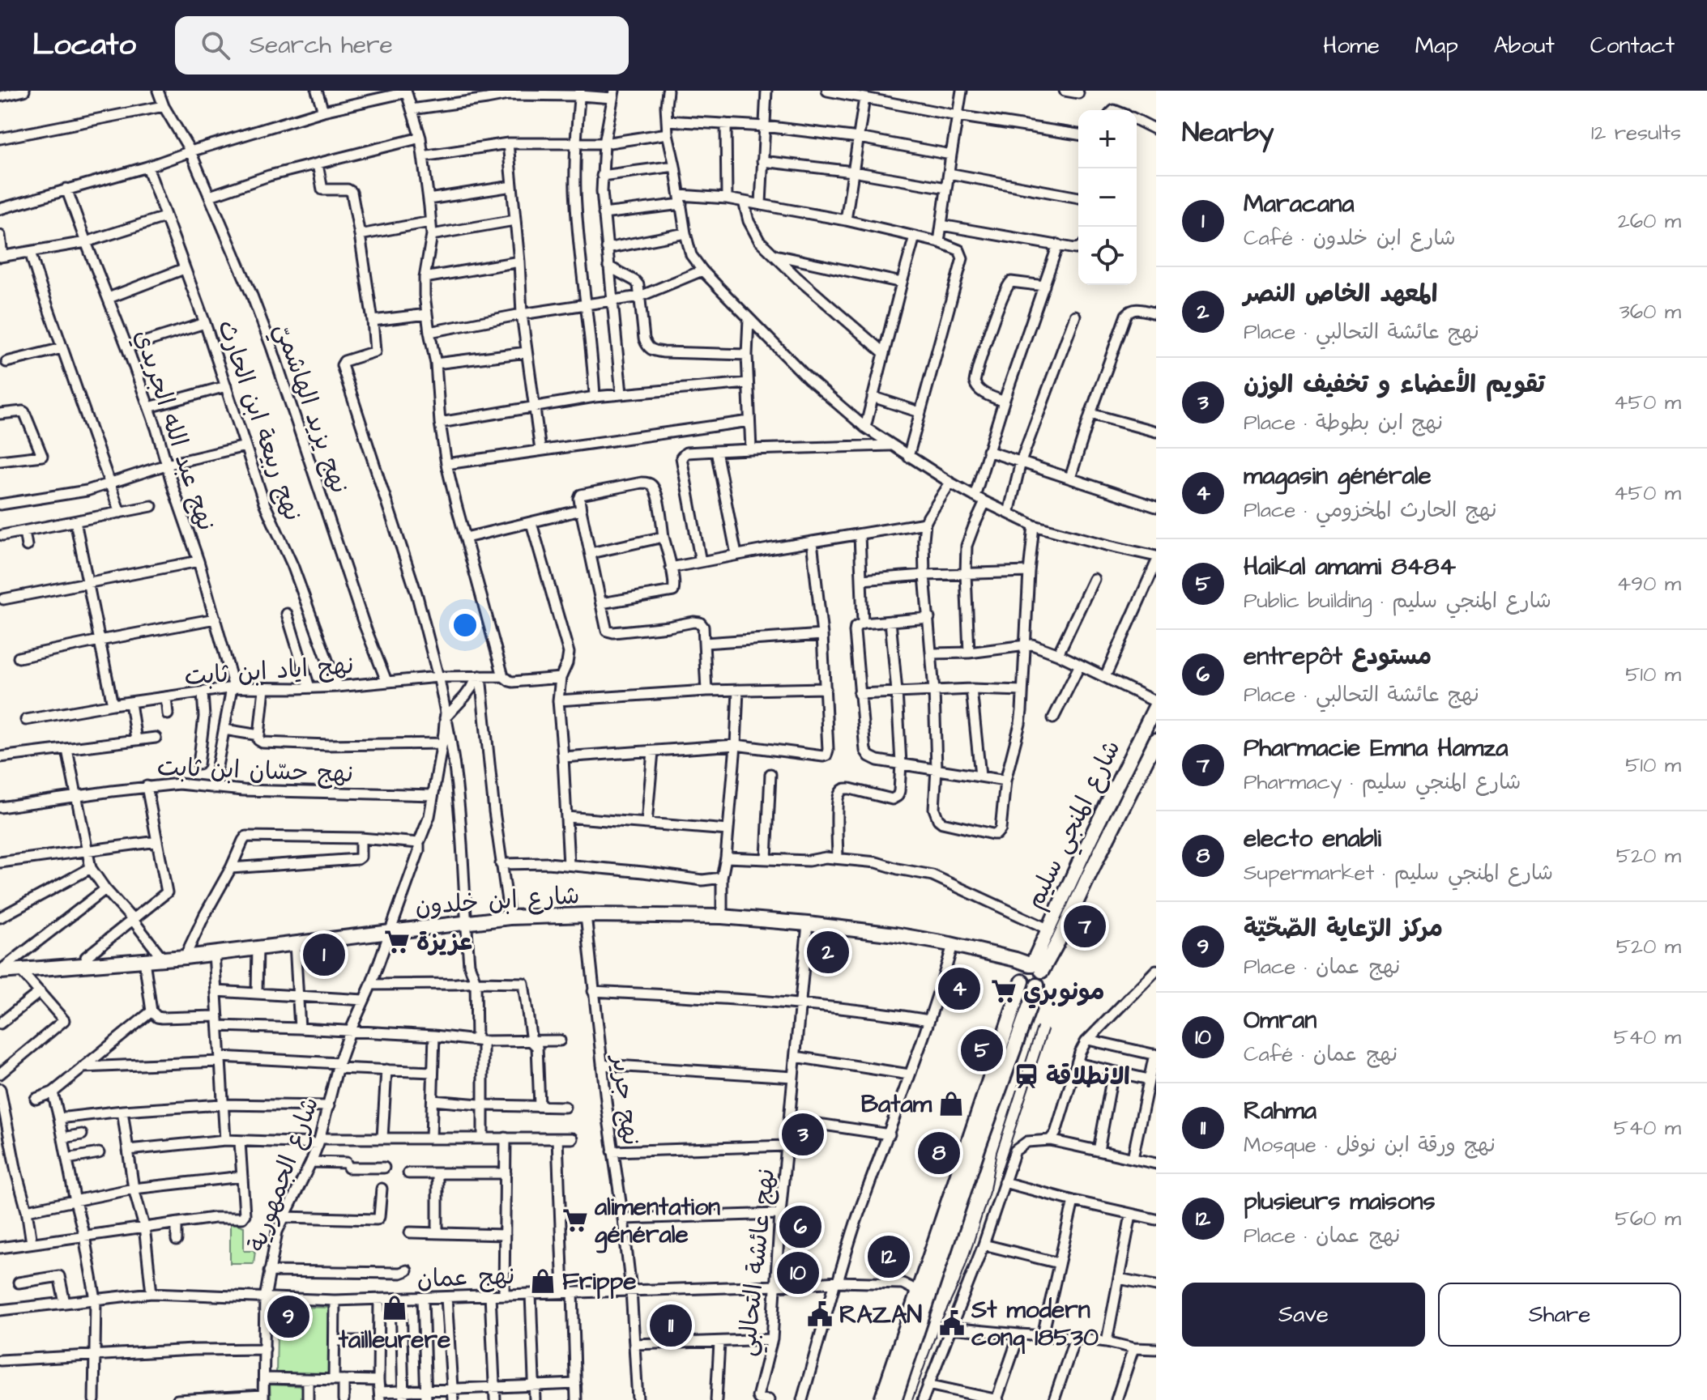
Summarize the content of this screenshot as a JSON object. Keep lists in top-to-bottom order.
{
  "streets": {
    "main road": ["شارع المنجي سليم", "شارع ابن خلدون"],
    "street": [
      "نهج يزيد الهاشميّ",
      "نهج ربيعة ابن الحارث",
      "نهج عبد الله الجريدي",
      "نهج اياد ابن ثابت",
      "نهج حسّان ابن ثابت",
      "نهج جرير",
      "شارع الجمهورية",
      "نهج عائشة التحالبي",
      "نهج عمان"
    ]
  },
  "crossings": [
    ["نهج يزيد الهاشميّ", "نهج اياد ابن ثابت"],
    ["نهج ربيعة ابن الحارث", "نهج اياد ابن ثابت"],
    ["نهج عبد الله الجريدي", "نهج اياد ابن ثابت"],
    ["نهج حسّان ابن ثابت", "شارع الجمهورية"],
    ["شارع ابن خلدون", "نهج جرير"],
    ["شارع ابن خلدون", "شارع الجمهورية"],
    ["شارع ابن خلدون", "نهج عائشة التحالبي"],
    ["نهج جرير", "نهج عمان"],
    ["شارع الجمهورية", "نهج عمان"],
    ["نهج عائشة التحالبي", "نهج عمان"]
  ],
  "places": {
    "supermarket": ["عزيزة", "مونوبري", "alimentation générale"],
    "station": ["الانطلاقة"],
    "shop": ["Batam", "Frippe", "tailleurere"],
    "public building": ["RAZAN", "St modern conq 18530"]
  },
  "page": {
    "header": "Locato",
    "search": "Search here",
    "nav": [
      "Home",
      "Map",
      "About",
      "Contact"
    ],
    "heading": ["Nearby", "12 results"],
    "map_buttons": ["+", "−"],
    "list": [
      {
        "mark": "1",
        "name": "Maracana",
        "note": "Café · شارع ابن خلدون",
        "value": "260 m"
      },
      {
        "mark": "2",
        "name": "المعهد الخاص النصر",
        "note": "Place · نهج عائشة التحالبي",
        "value": "360 m"
      },
      {
        "mark": "3",
        "name": "تقويم الأعضاء و تخفيف الوزن",
        "note": "Place · نهج ابن بطوطة",
        "value": "450 m"
      },
      {
        "mark": "4",
        "name": "magasin générale",
        "note": "Place · نهج الحارث المخزومي",
        "value": "450 m"
      },
      {
        "mark": "5",
        "name": "Haikal amami 8484",
        "note": "Public building · شارع المنجي سليم",
        "value": "490 m"
      },
      {
        "mark": "6",
        "name": "entrepôt مستودع",
        "note": "Place · نهج عائشة التحالبي",
        "value": "510 m"
      },
      {
        "mark": "7",
        "name": "Pharmacie Emna Hamza",
        "note": "Pharmacy · شارع المنجي سليم",
        "value": "510 m"
      },
      {
        "mark": "8",
        "name": "electo enabli",
        "note": "Supermarket · شارع المنجي سليم",
        "value": "520 m"
      },
      {
        "mark": "9",
        "name": "مركز الرّعاية الصّحّيّة",
        "note": "Place · نهج عمان",
        "value": "520 m"
      },
      {
        "mark": "10",
        "name": "Omran",
        "note": "Café · نهج عمان",
        "value": "540 m"
      },
      {
        "mark": "11",
        "name": "Rahma",
        "note": "Mosque · نهج ورقة ابن نوفل",
        "value": "540 m"
      },
      {
        "mark": "12",
        "name": "plusieurs maisons",
        "note": "Place · نهج عمان",
        "value": "560 m"
      }
    ],
    "pins": [
      "7",
      "2",
      "1",
      "4",
      "5",
      "3",
      "8",
      "6",
      "12",
      "10",
      "9",
      "11"
    ],
    "buttons": ["Save", "Share"]
  }
}
